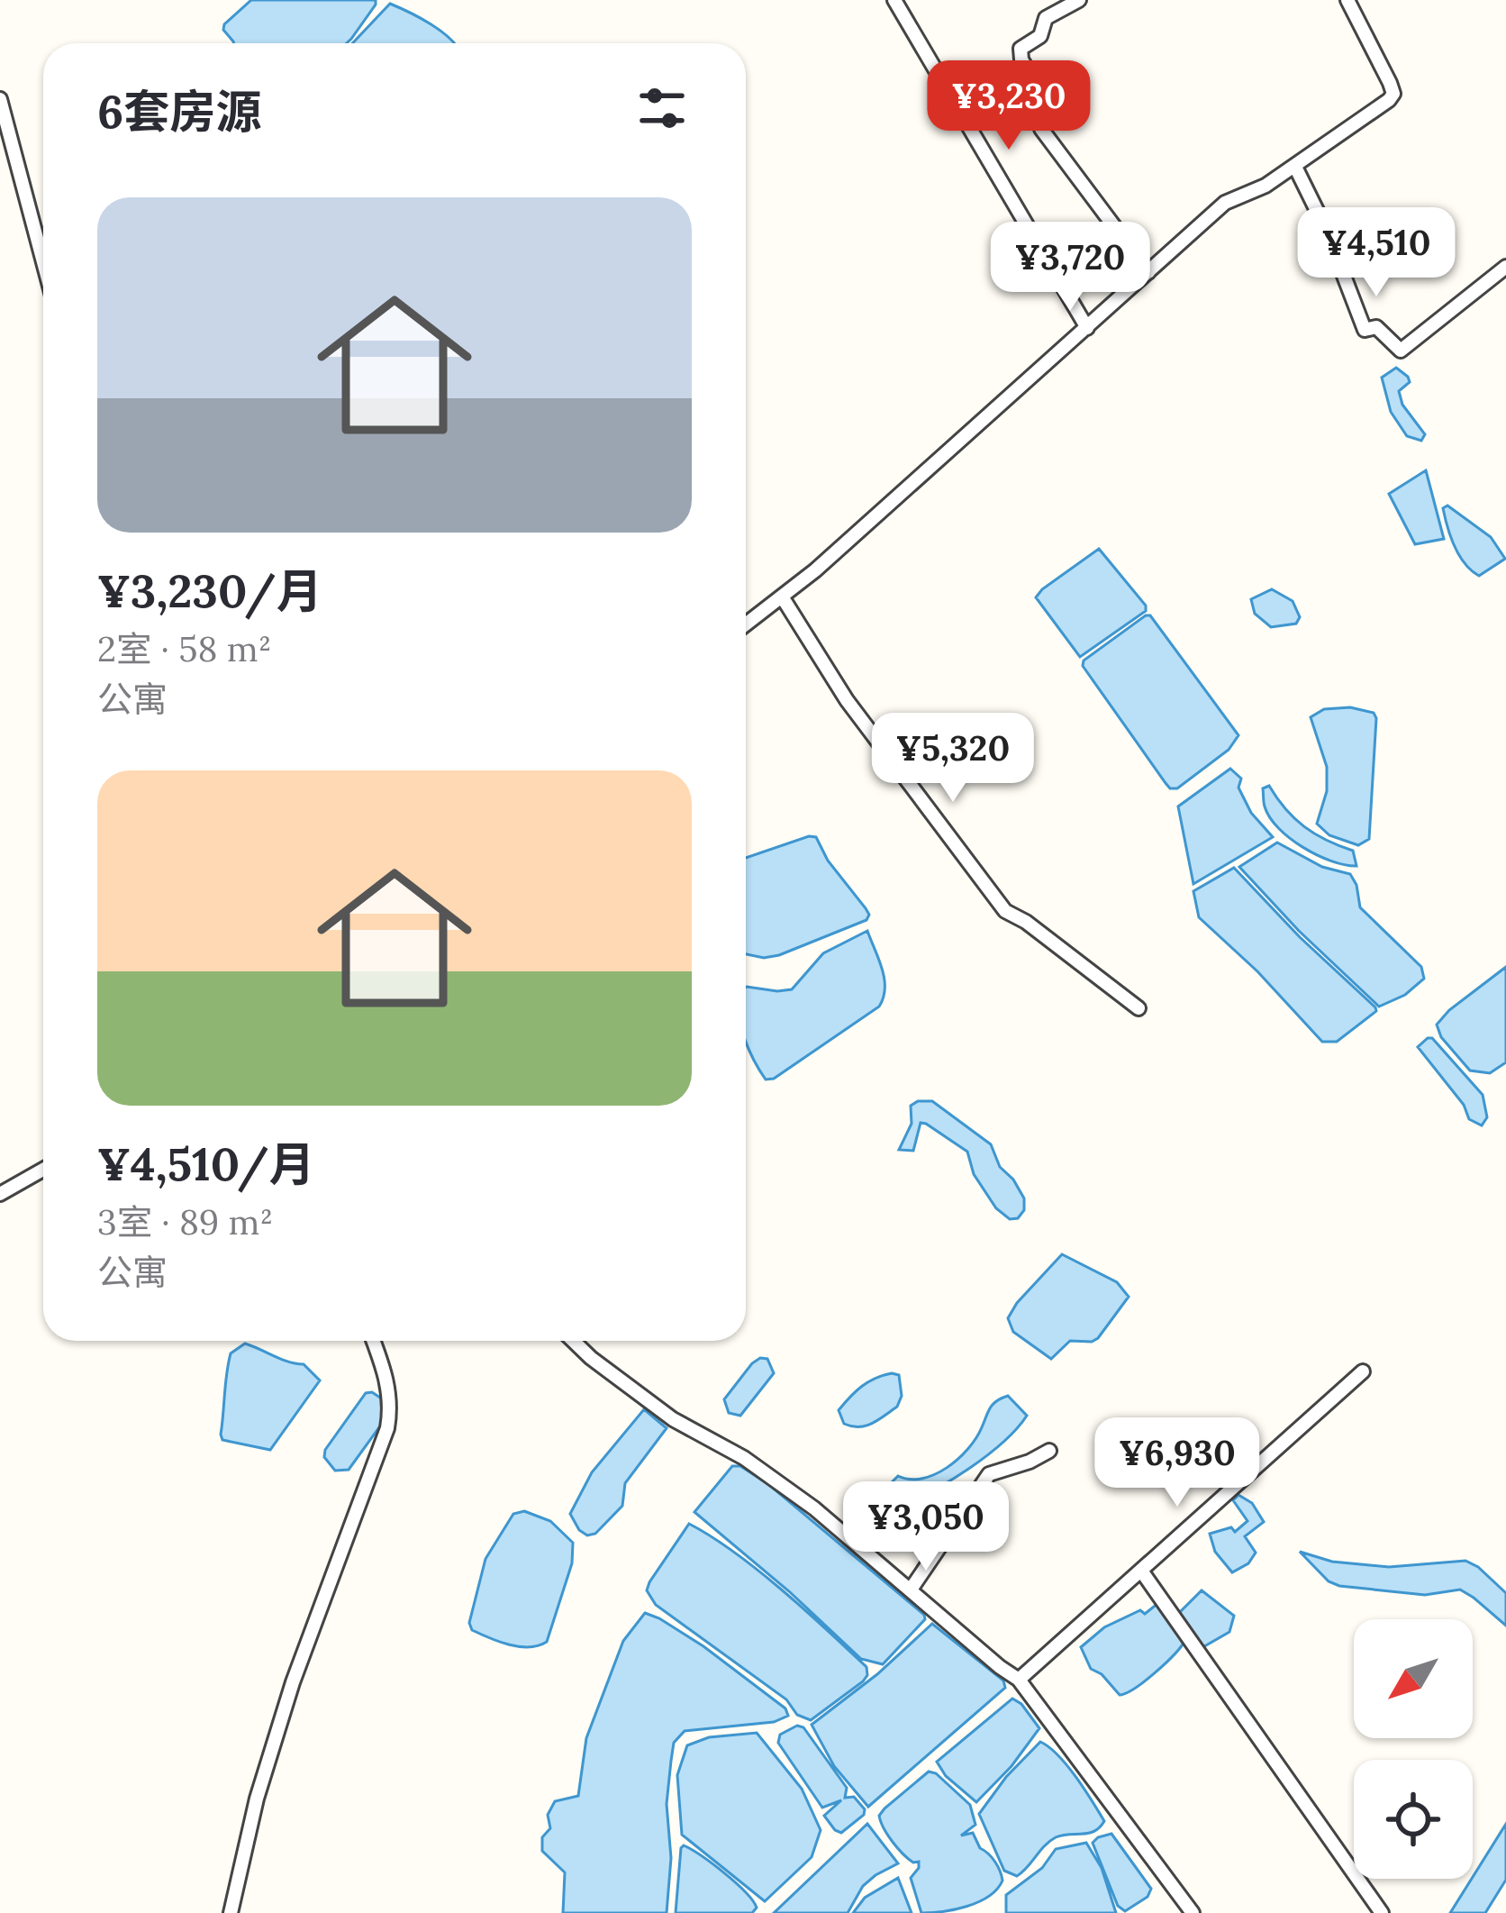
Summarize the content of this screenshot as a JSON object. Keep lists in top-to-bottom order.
{
  "north": "bottom left",
  "page": {
    "heading": "6套房源",
    "price": [
      "¥3,230",
      "¥4,510",
      "¥3,720",
      "¥5,320",
      "¥6,930",
      "¥3,050"
    ],
    "list": [
      {
        "name": "¥3,230/月",
        "note": "2室 · 58 m² · 公寓"
      },
      {
        "name": "¥4,510/月",
        "note": "3室 · 89 m² · 公寓"
      }
    ]
  }
}
